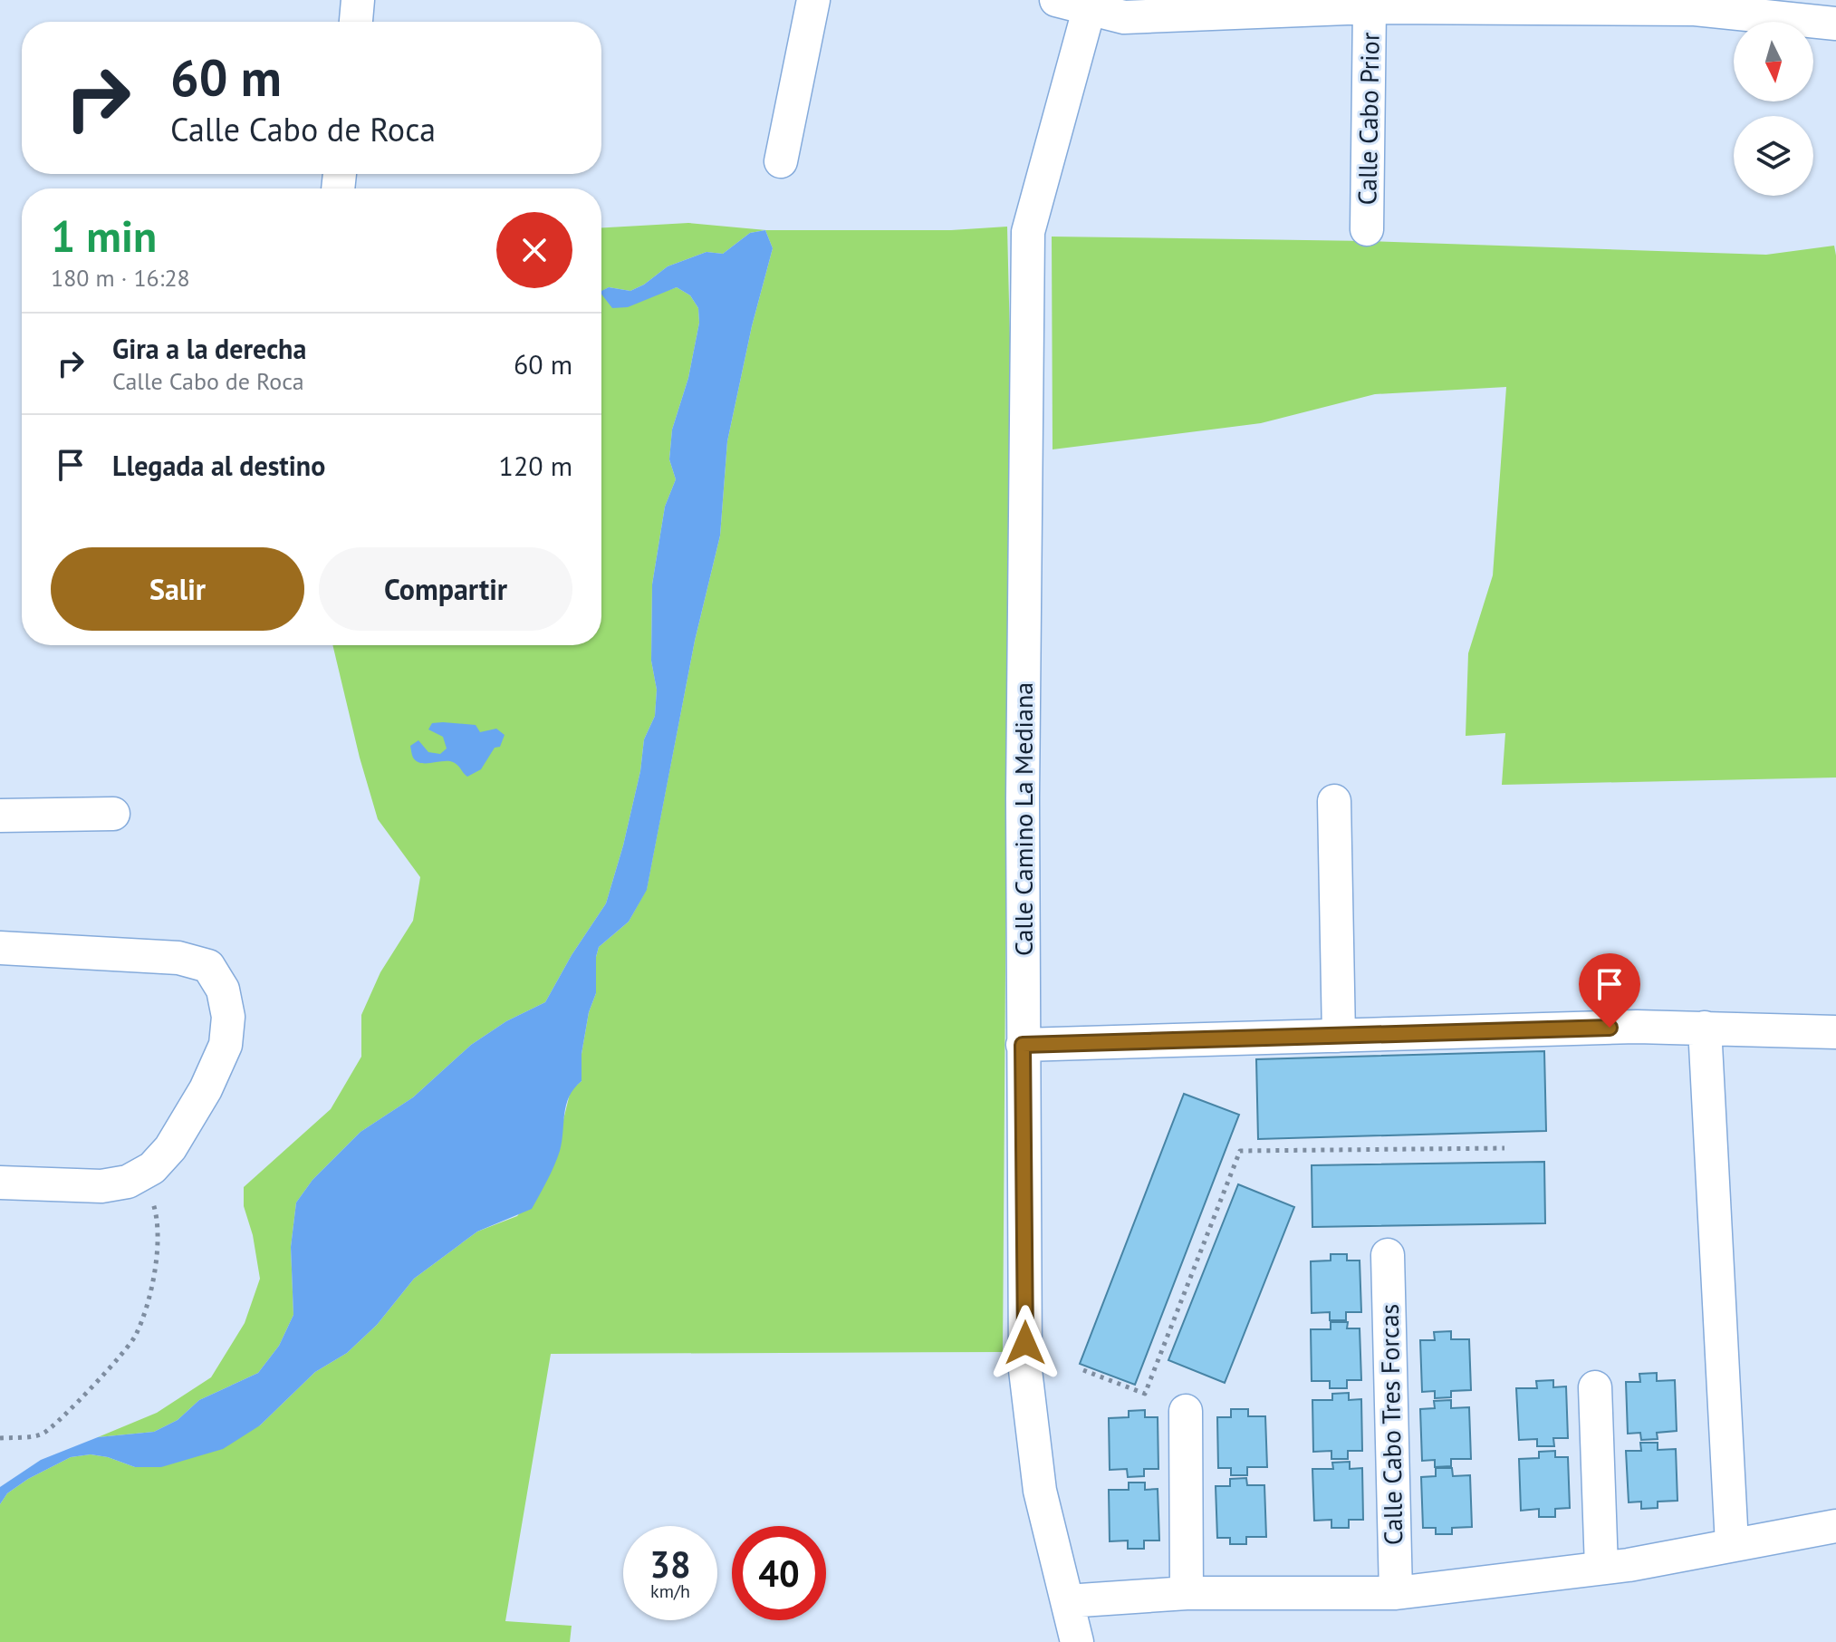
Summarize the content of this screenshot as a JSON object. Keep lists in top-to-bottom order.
{
  "streets": {
    "street": ["Calle Cabo Prior", "Calle Camino La Mediana", "Calle Cabo Tres Forcas"]
  },
  "crossings": [
    ["Calle Cabo Prior", "Calle Camino La Mediana"]
  ],
  "north": "bottom",
  "page": {
    "turn": ["60 m", "Calle Cabo de Roca"],
    "heading": ["1 min", "180 m · 16:28"],
    "list": [
      {
        "name": "Gira a la derecha",
        "note": "Calle Cabo de Roca",
        "value": "60 m"
      },
      {
        "name": "Llegada al destino",
        "value": "120 m"
      }
    ],
    "buttons": ["Salir", "Compartir"],
    "speed": "38 km/h",
    "limit": "40"
  }
}
